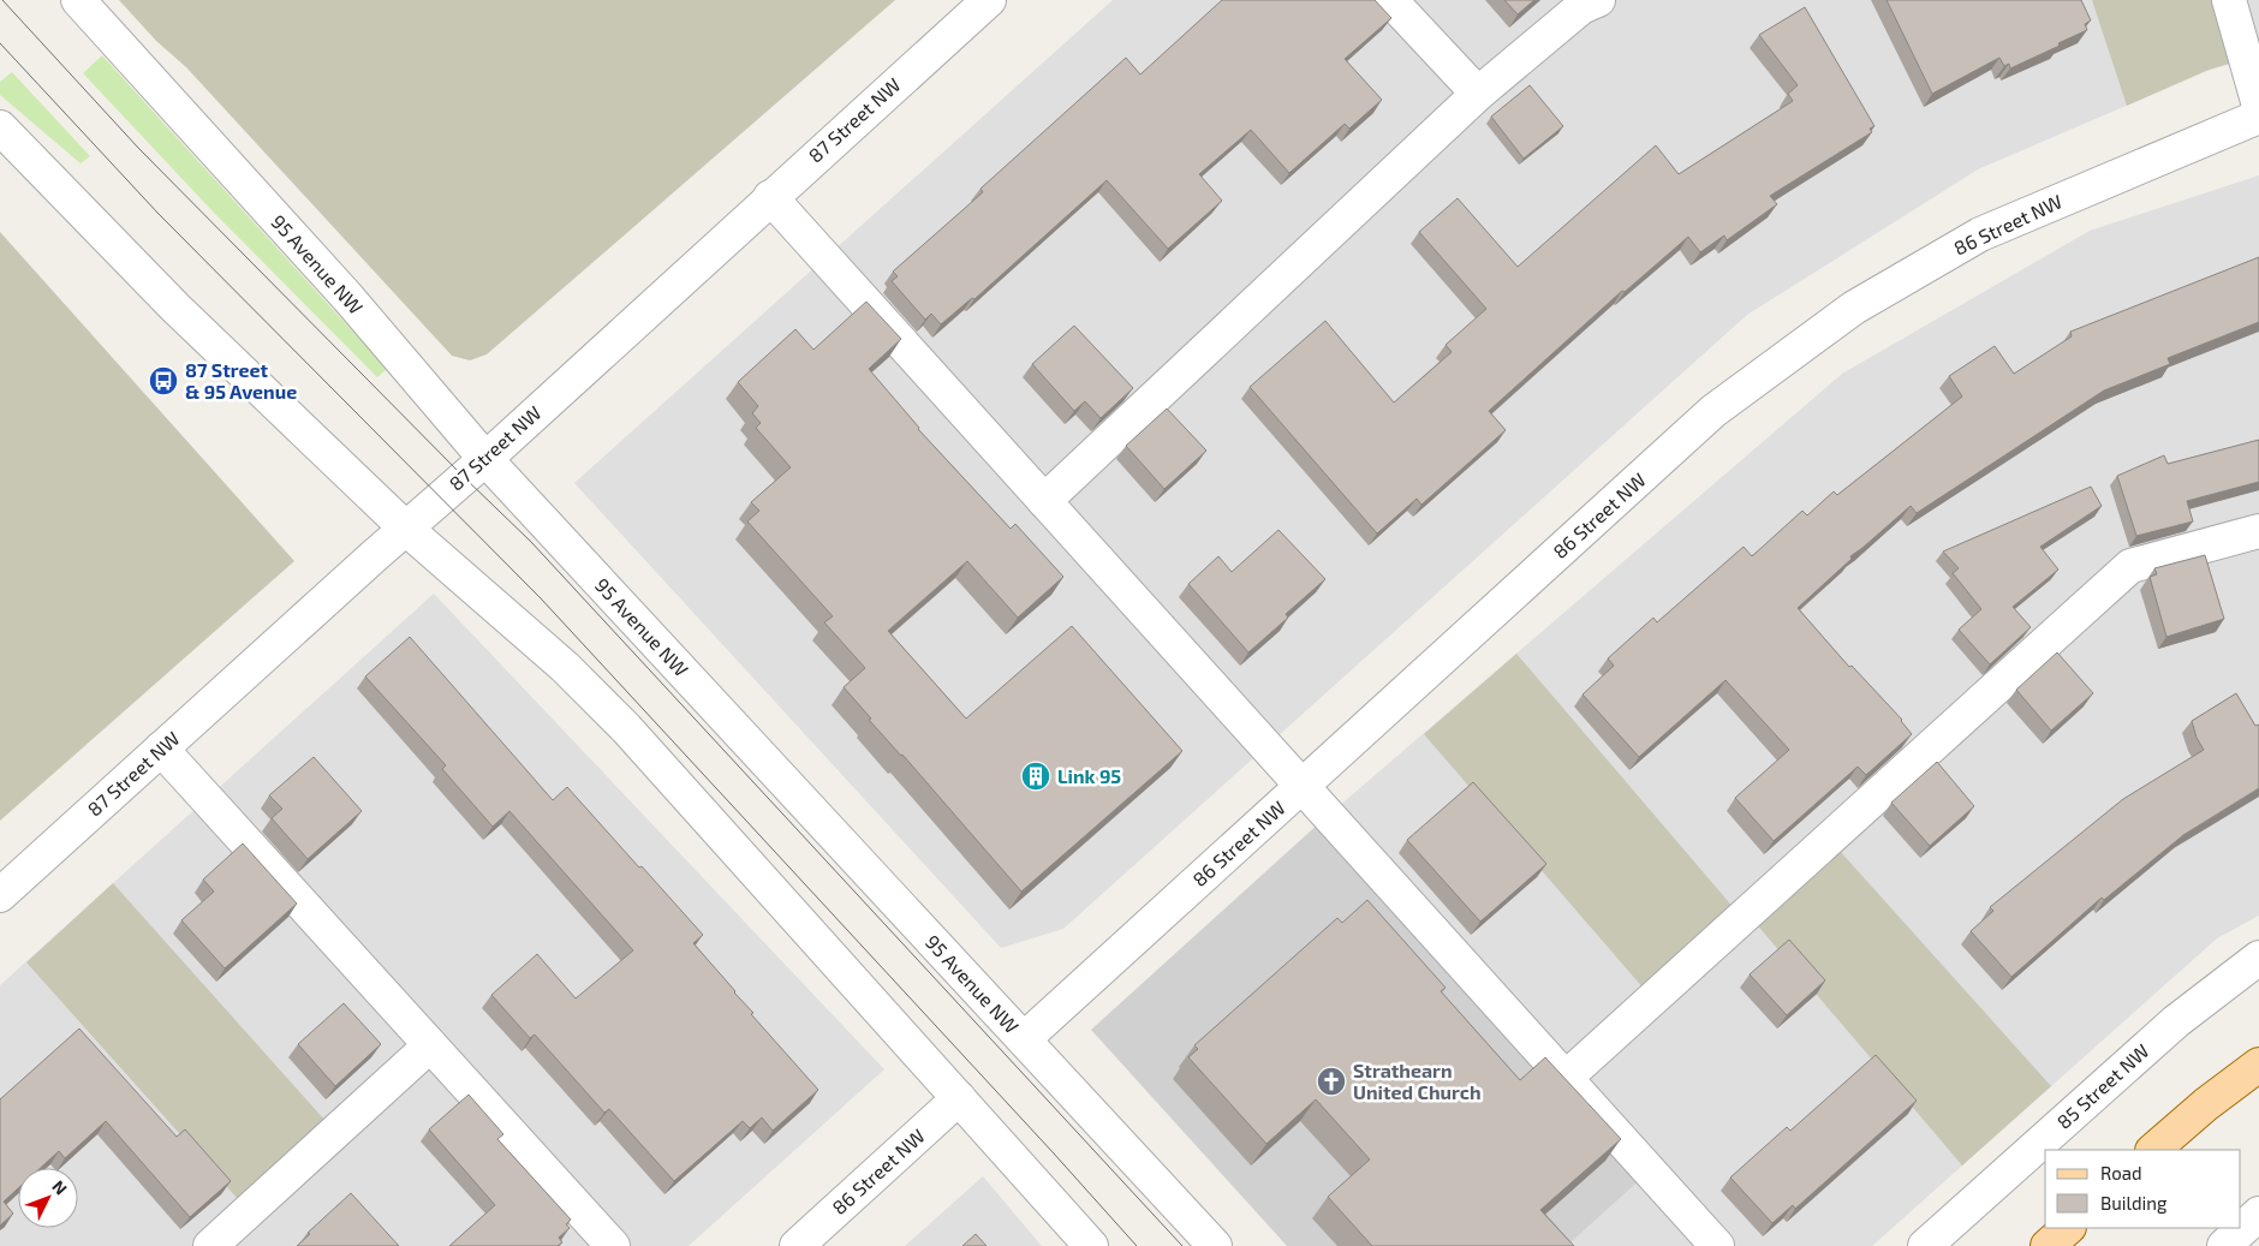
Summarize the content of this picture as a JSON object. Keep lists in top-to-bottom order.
{
  "streets": {
    "street": [
      "87 Street NW",
      "86 Street NW",
      "95 Avenue NW",
      "85 Street NW"
    ]
  },
  "crossings": [
    ["87 Street NW", "95 Avenue NW"],
    ["86 Street NW", "95 Avenue NW"]
  ],
  "places": {
    "bus stop": ["87 Street & 95 Avenue"],
    "building": ["Link 95"],
    "church": ["Strathearn United Church"]
  },
  "legend": ["Road", "Building"],
  "north": "top right"
}
